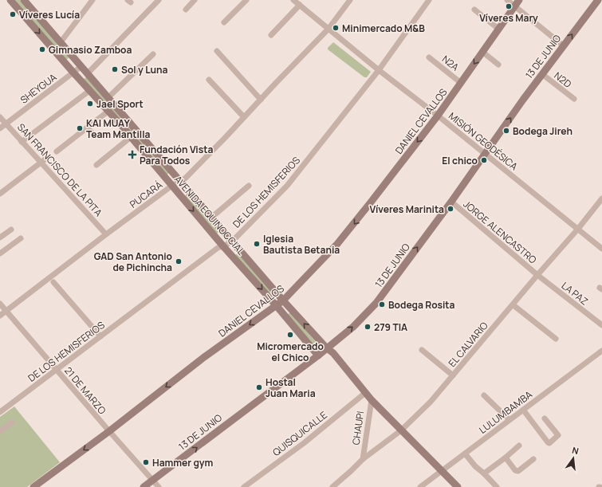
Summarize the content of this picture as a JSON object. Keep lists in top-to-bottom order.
{
  "streets": {
    "main road": ["13 DE JUNIO", "DANIEL CEVALLOS", "AVENIDA EQUINOCCIAL"],
    "street": [
      "N2A",
      "N2D",
      "SHEYGUA",
      "MISIÓN GEODÉSICA",
      "SAN FRANCISCO DE LA PITA",
      "DE LOS HEMISFERIOS",
      "PUCARÁ",
      "JORGE ALENCASTRO",
      "LA PAZ",
      "EL CALVARIO",
      "21 DE MARZO",
      "LULUMBAMBA",
      "CHAUPI",
      "QUISQUICALLE"
    ]
  },
  "crossings": [
    ["13 DE JUNIO", "N2D"],
    ["13 DE JUNIO", "MISIÓN GEODÉSICA"],
    ["13 DE JUNIO", "AVENIDA EQUINOCCIAL"],
    ["13 DE JUNIO", "JORGE ALENCASTRO"],
    ["13 DE JUNIO", "21 DE MARZO"],
    ["N2A", "DANIEL CEVALLOS"],
    ["SHEYGUA", "SAN FRANCISCO DE LA PITA"],
    ["SHEYGUA", "AVENIDA EQUINOCCIAL"],
    ["DANIEL CEVALLOS", "MISIÓN GEODÉSICA"],
    ["DANIEL CEVALLOS", "AVENIDA EQUINOCCIAL"],
    ["DANIEL CEVALLOS", "21 DE MARZO"],
    ["MISIÓN GEODÉSICA", "DE LOS HEMISFERIOS"],
    ["MISIÓN GEODÉSICA", "PUCARÁ"],
    ["MISIÓN GEODÉSICA", "EL CALVARIO"],
    ["SAN FRANCISCO DE LA PITA", "PUCARÁ"],
    ["DE LOS HEMISFERIOS", "AVENIDA EQUINOCCIAL"],
    ["DE LOS HEMISFERIOS", "21 DE MARZO"],
    ["PUCARÁ", "AVENIDA EQUINOCCIAL"],
    ["PUCARÁ", "21 DE MARZO"],
    ["AVENIDA EQUINOCCIAL", "EL CALVARIO"],
    ["AVENIDA EQUINOCCIAL", "LULUMBAMBA"],
    ["AVENIDA EQUINOCCIAL", "CHAUPI"],
    ["AVENIDA EQUINOCCIAL", "QUISQUICALLE"],
    ["JORGE ALENCASTRO", "LA PAZ"],
    ["JORGE ALENCASTRO", "EL CALVARIO"],
    ["LA PAZ", "EL CALVARIO"],
    ["EL CALVARIO", "CHAUPI"]
  ],
  "one_way": ["13 DE JUNIO", "DANIEL CEVALLOS"],
  "places": {
    "other": [
      "Víveres Mary",
      "Víveres Lucía",
      "Minimercado M&B",
      "Gimnasio Zamboa",
      "Sol y Luna",
      "Jael Sport",
      "KAI MUAY Team Mantilla",
      "Bodega Jireh",
      "El chico",
      "Víveres Marinita",
      "Iglesia Bautista Betania",
      "GAD San Antonio de Pichincha",
      "Bodega Rosita",
      "279 TIA",
      "Micromercado el Chico",
      "Hostal Juan Maria",
      "Hammer gym"
    ],
    "health": ["Fundación Vista Para Todos"]
  },
  "north": "top"
}
